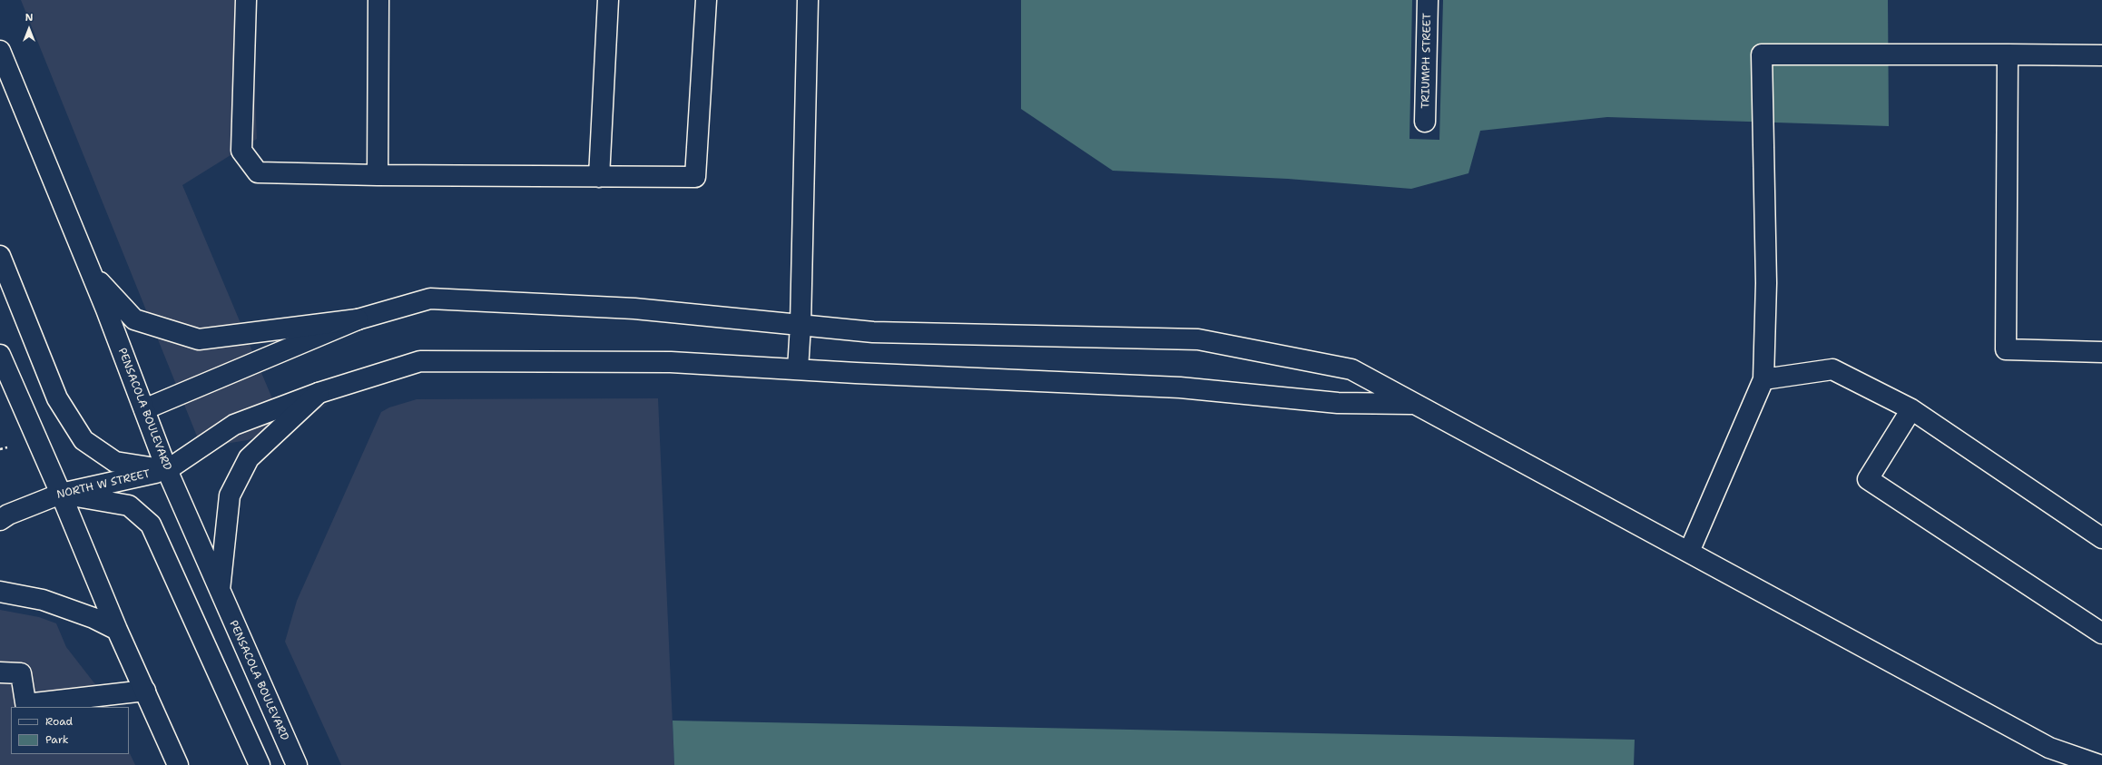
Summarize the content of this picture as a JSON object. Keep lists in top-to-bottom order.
{
  "streets": {
    "street": ["TRIUMPH STREET", "PENSACOLA BOULEVARD", "NORTH W STREET"]
  },
  "crossings": [
    ["PENSACOLA BOULEVARD", "NORTH W STREET"]
  ],
  "legend": ["Road", "Park"],
  "north": "top"
}
